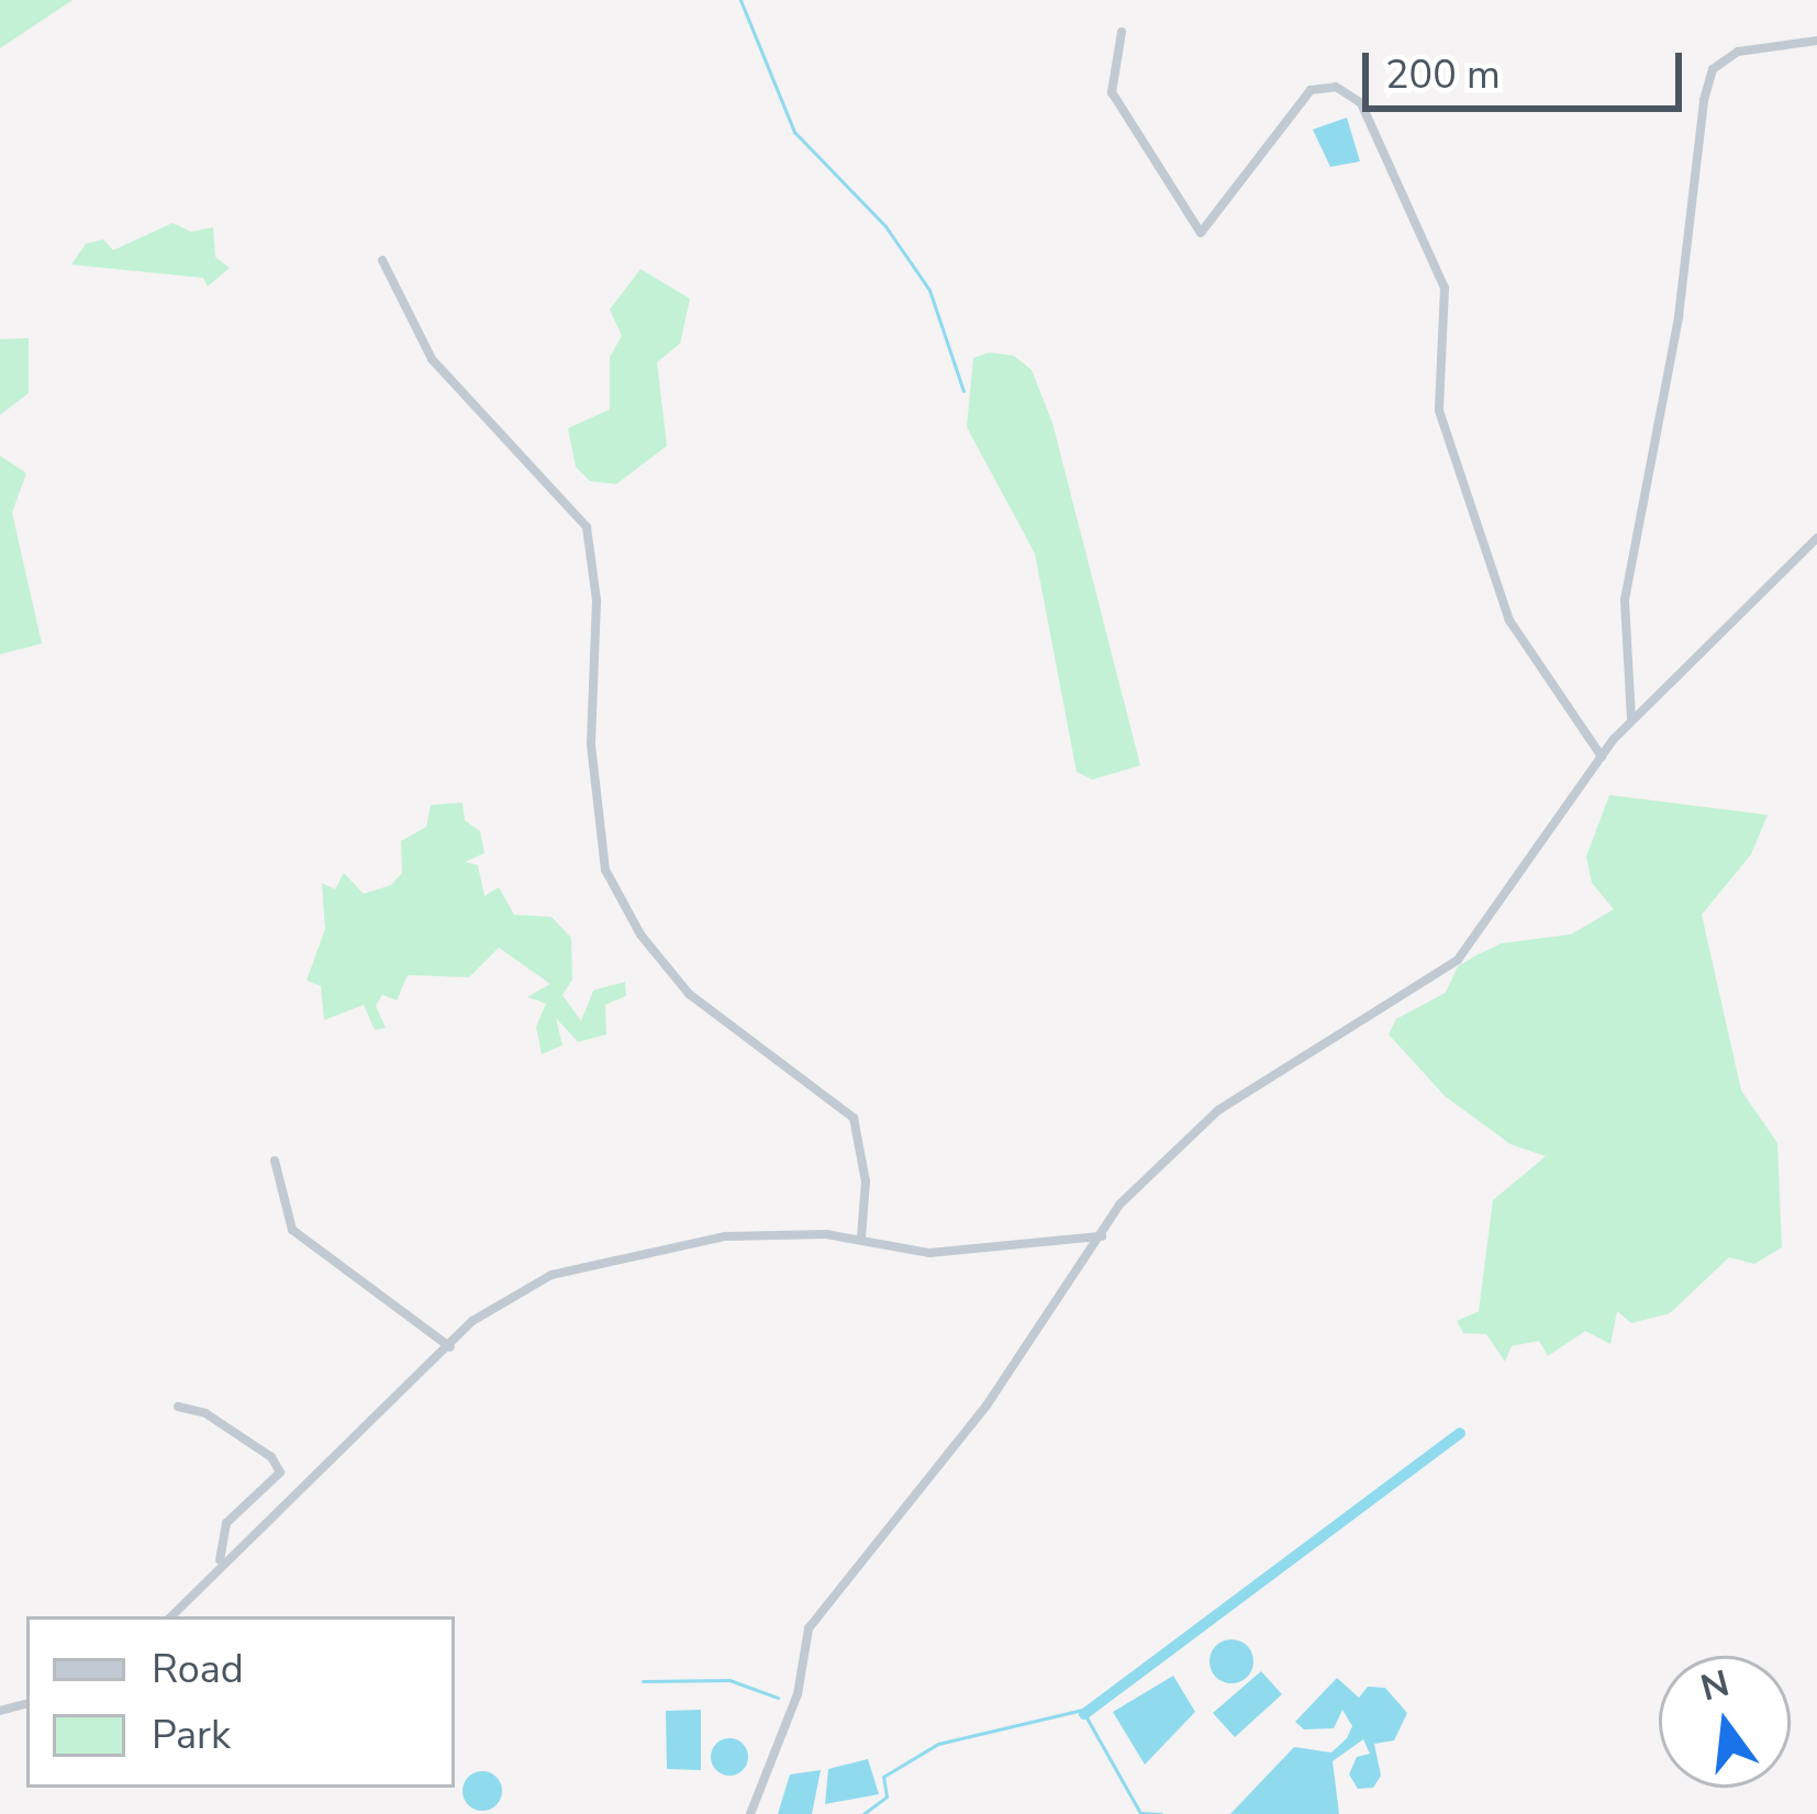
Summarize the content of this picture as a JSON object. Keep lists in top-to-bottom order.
{
  "legend": ["Road", "Park"],
  "scale_bar": "200 m",
  "north": "top"
}
